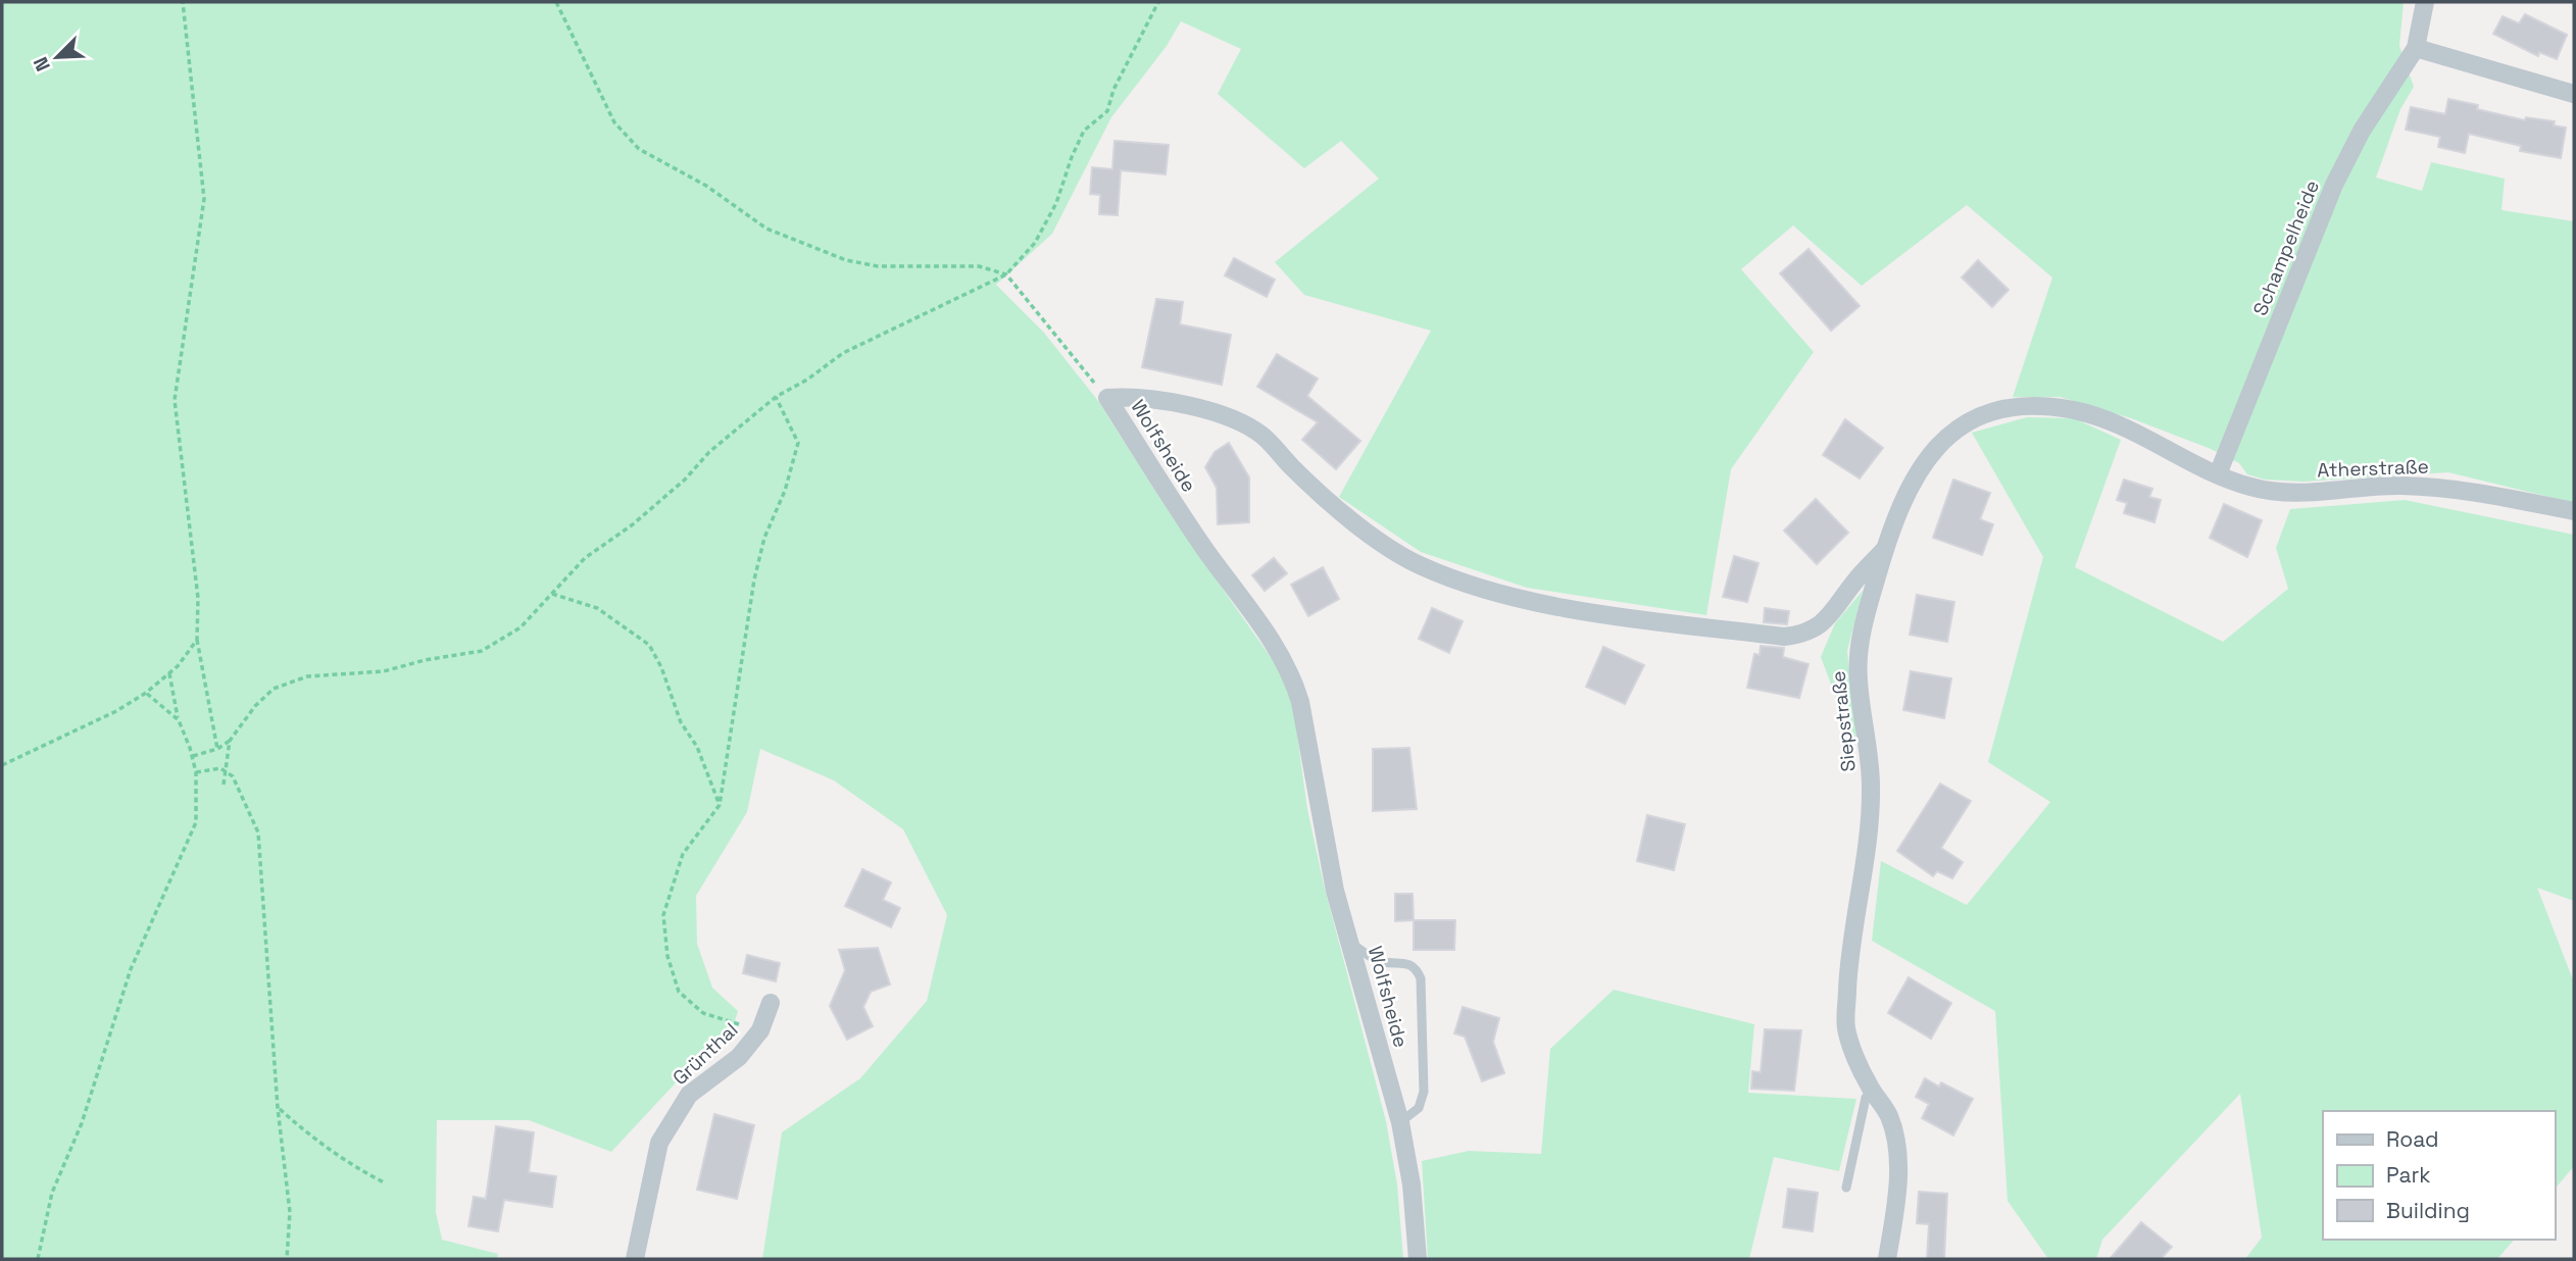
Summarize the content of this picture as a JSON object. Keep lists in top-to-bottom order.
{
  "streets": {
    "street": [
      "Schampelheide",
      "Wolfsheide",
      "Atherstraße",
      "Siepstraße",
      "Grünthal"
    ]
  },
  "crossings": [
    ["Schampelheide", "Atherstraße"],
    ["Schampelheide", "Siepstraße"],
    ["Wolfsheide", "Siepstraße"],
    ["Atherstraße", "Siepstraße"]
  ],
  "legend": ["Road", "Park", "Building"],
  "north": "bottom left"
}
